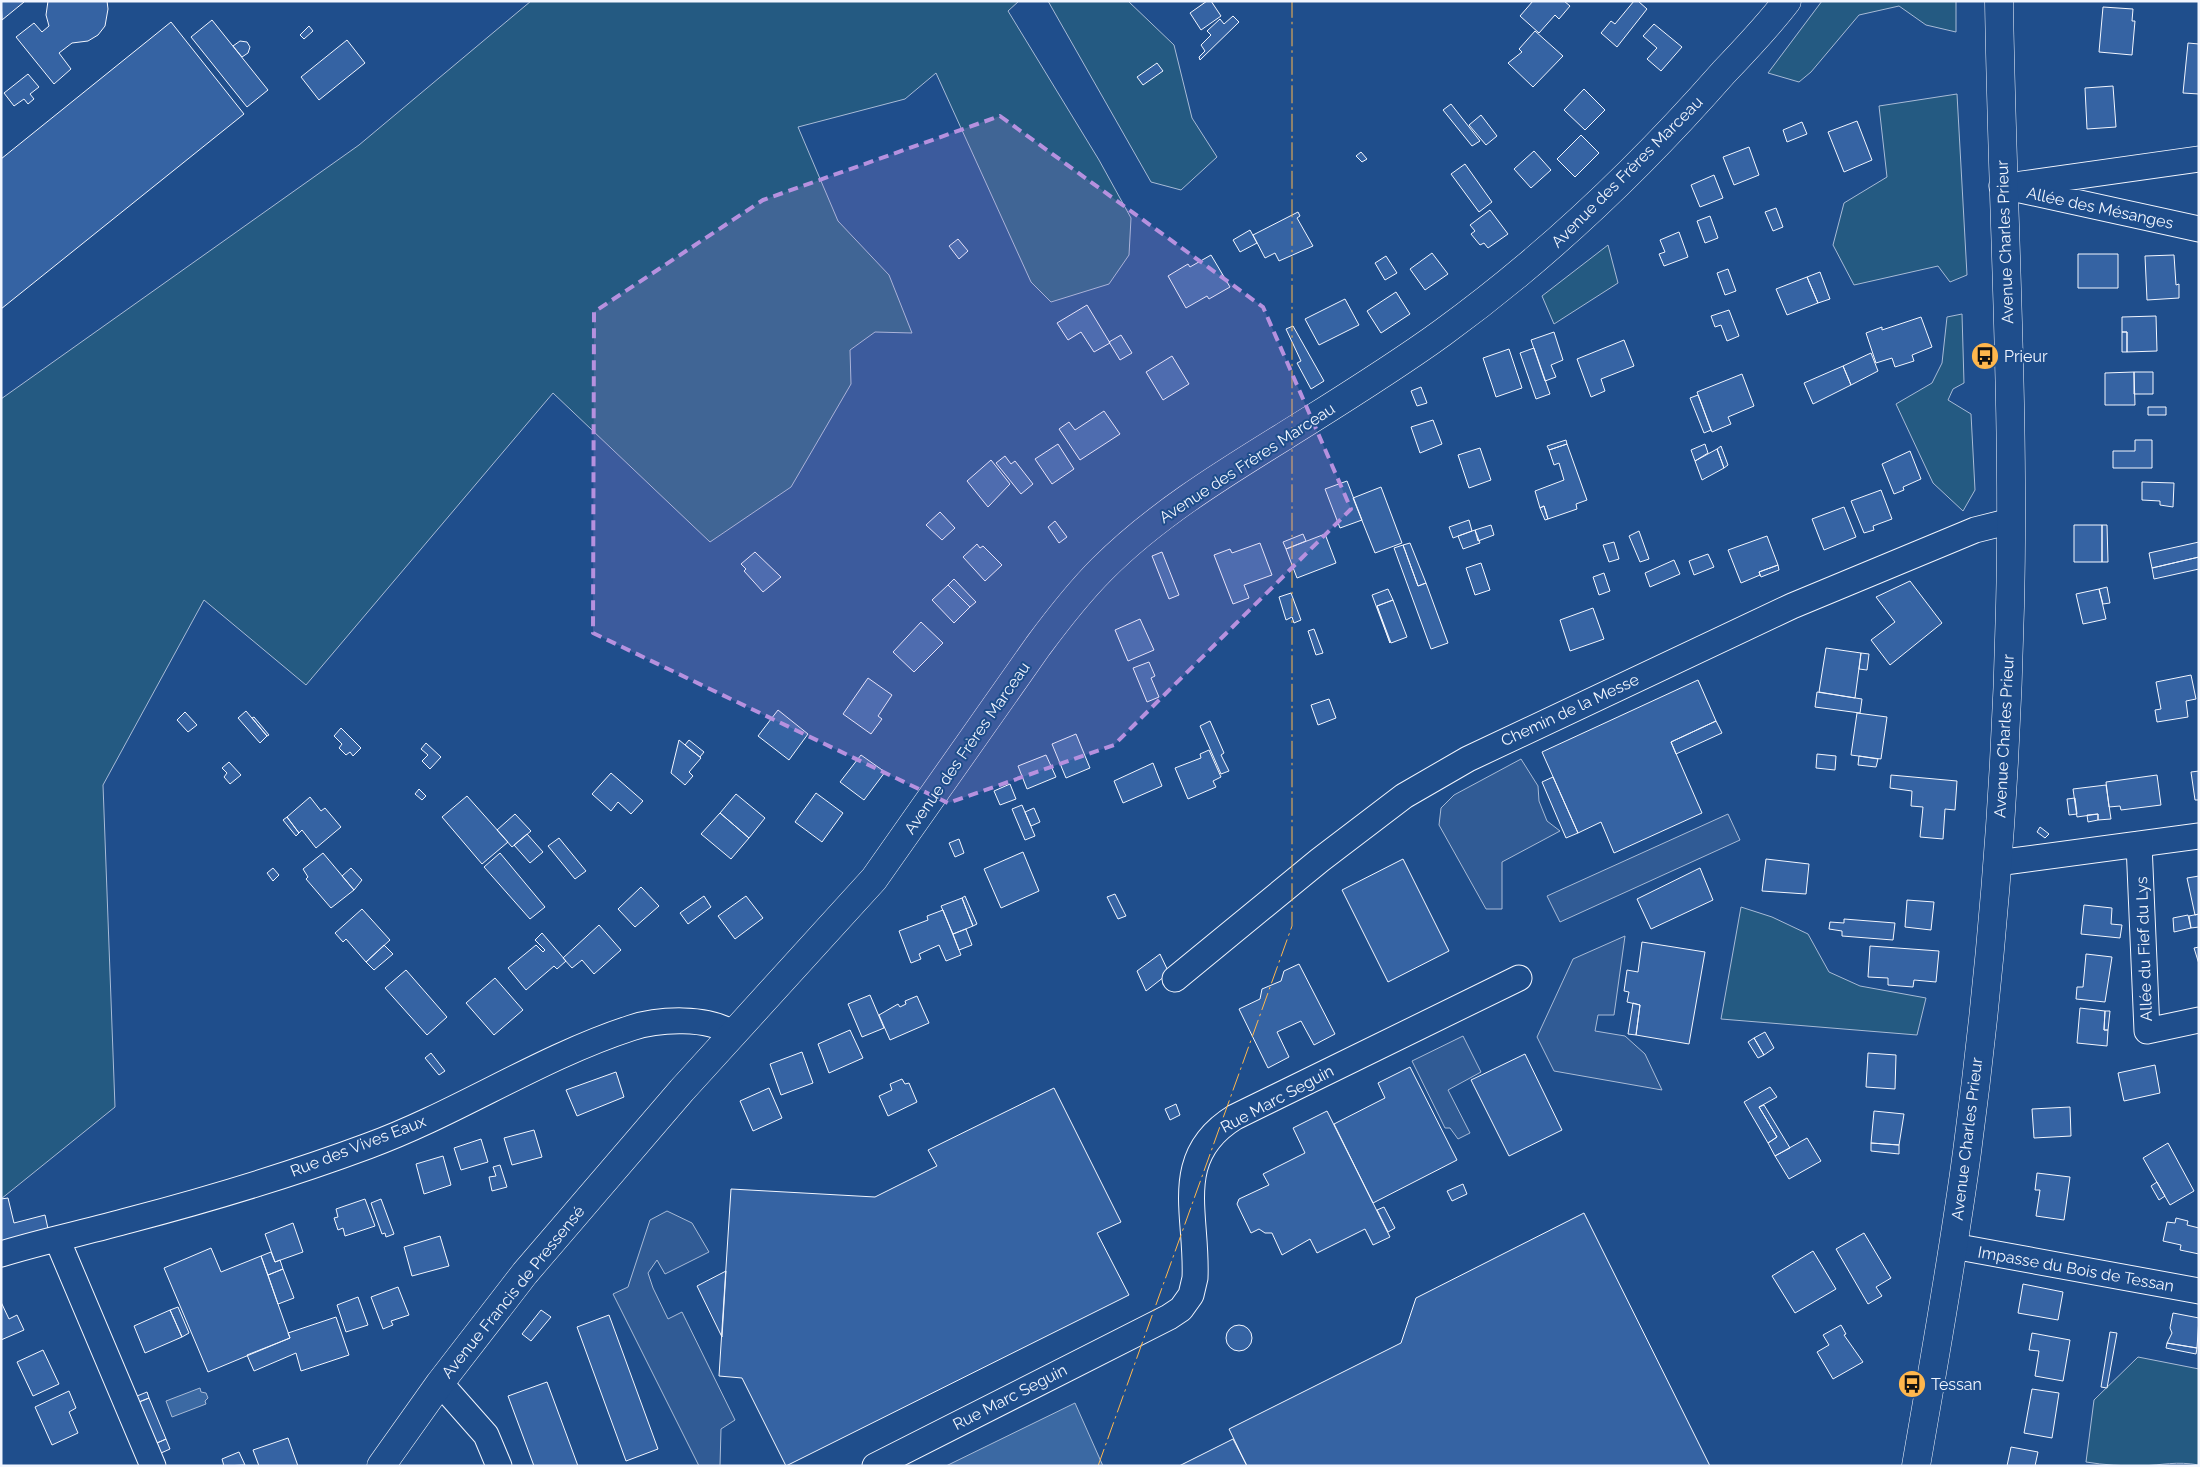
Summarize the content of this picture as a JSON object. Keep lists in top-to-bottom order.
{
  "streets": {
    "main road": ["Avenue des Frères Marceau", "Avenue Charles Prieur", "Avenue Francis de Pressensé"],
    "street": [
      "Allée des Mésanges",
      "Chemin de la Messe",
      "Allée du Fief du Lys",
      "Rue Marc Seguin",
      "Rue des Vives Eaux",
      "Impasse du Bois de Tessan"
    ]
  },
  "crossings": [
    ["Avenue des Frères Marceau", "Rue des Vives Eaux"],
    ["Avenue des Frères Marceau", "Avenue Francis de Pressensé"],
    ["Allée des Mésanges", "Avenue Charles Prieur"],
    ["Avenue Charles Prieur", "Chemin de la Messe"],
    ["Avenue Charles Prieur", "Impasse du Bois de Tessan"]
  ],
  "places": {
    "bus stop": ["Prieur", "Tessan"]
  }
}
